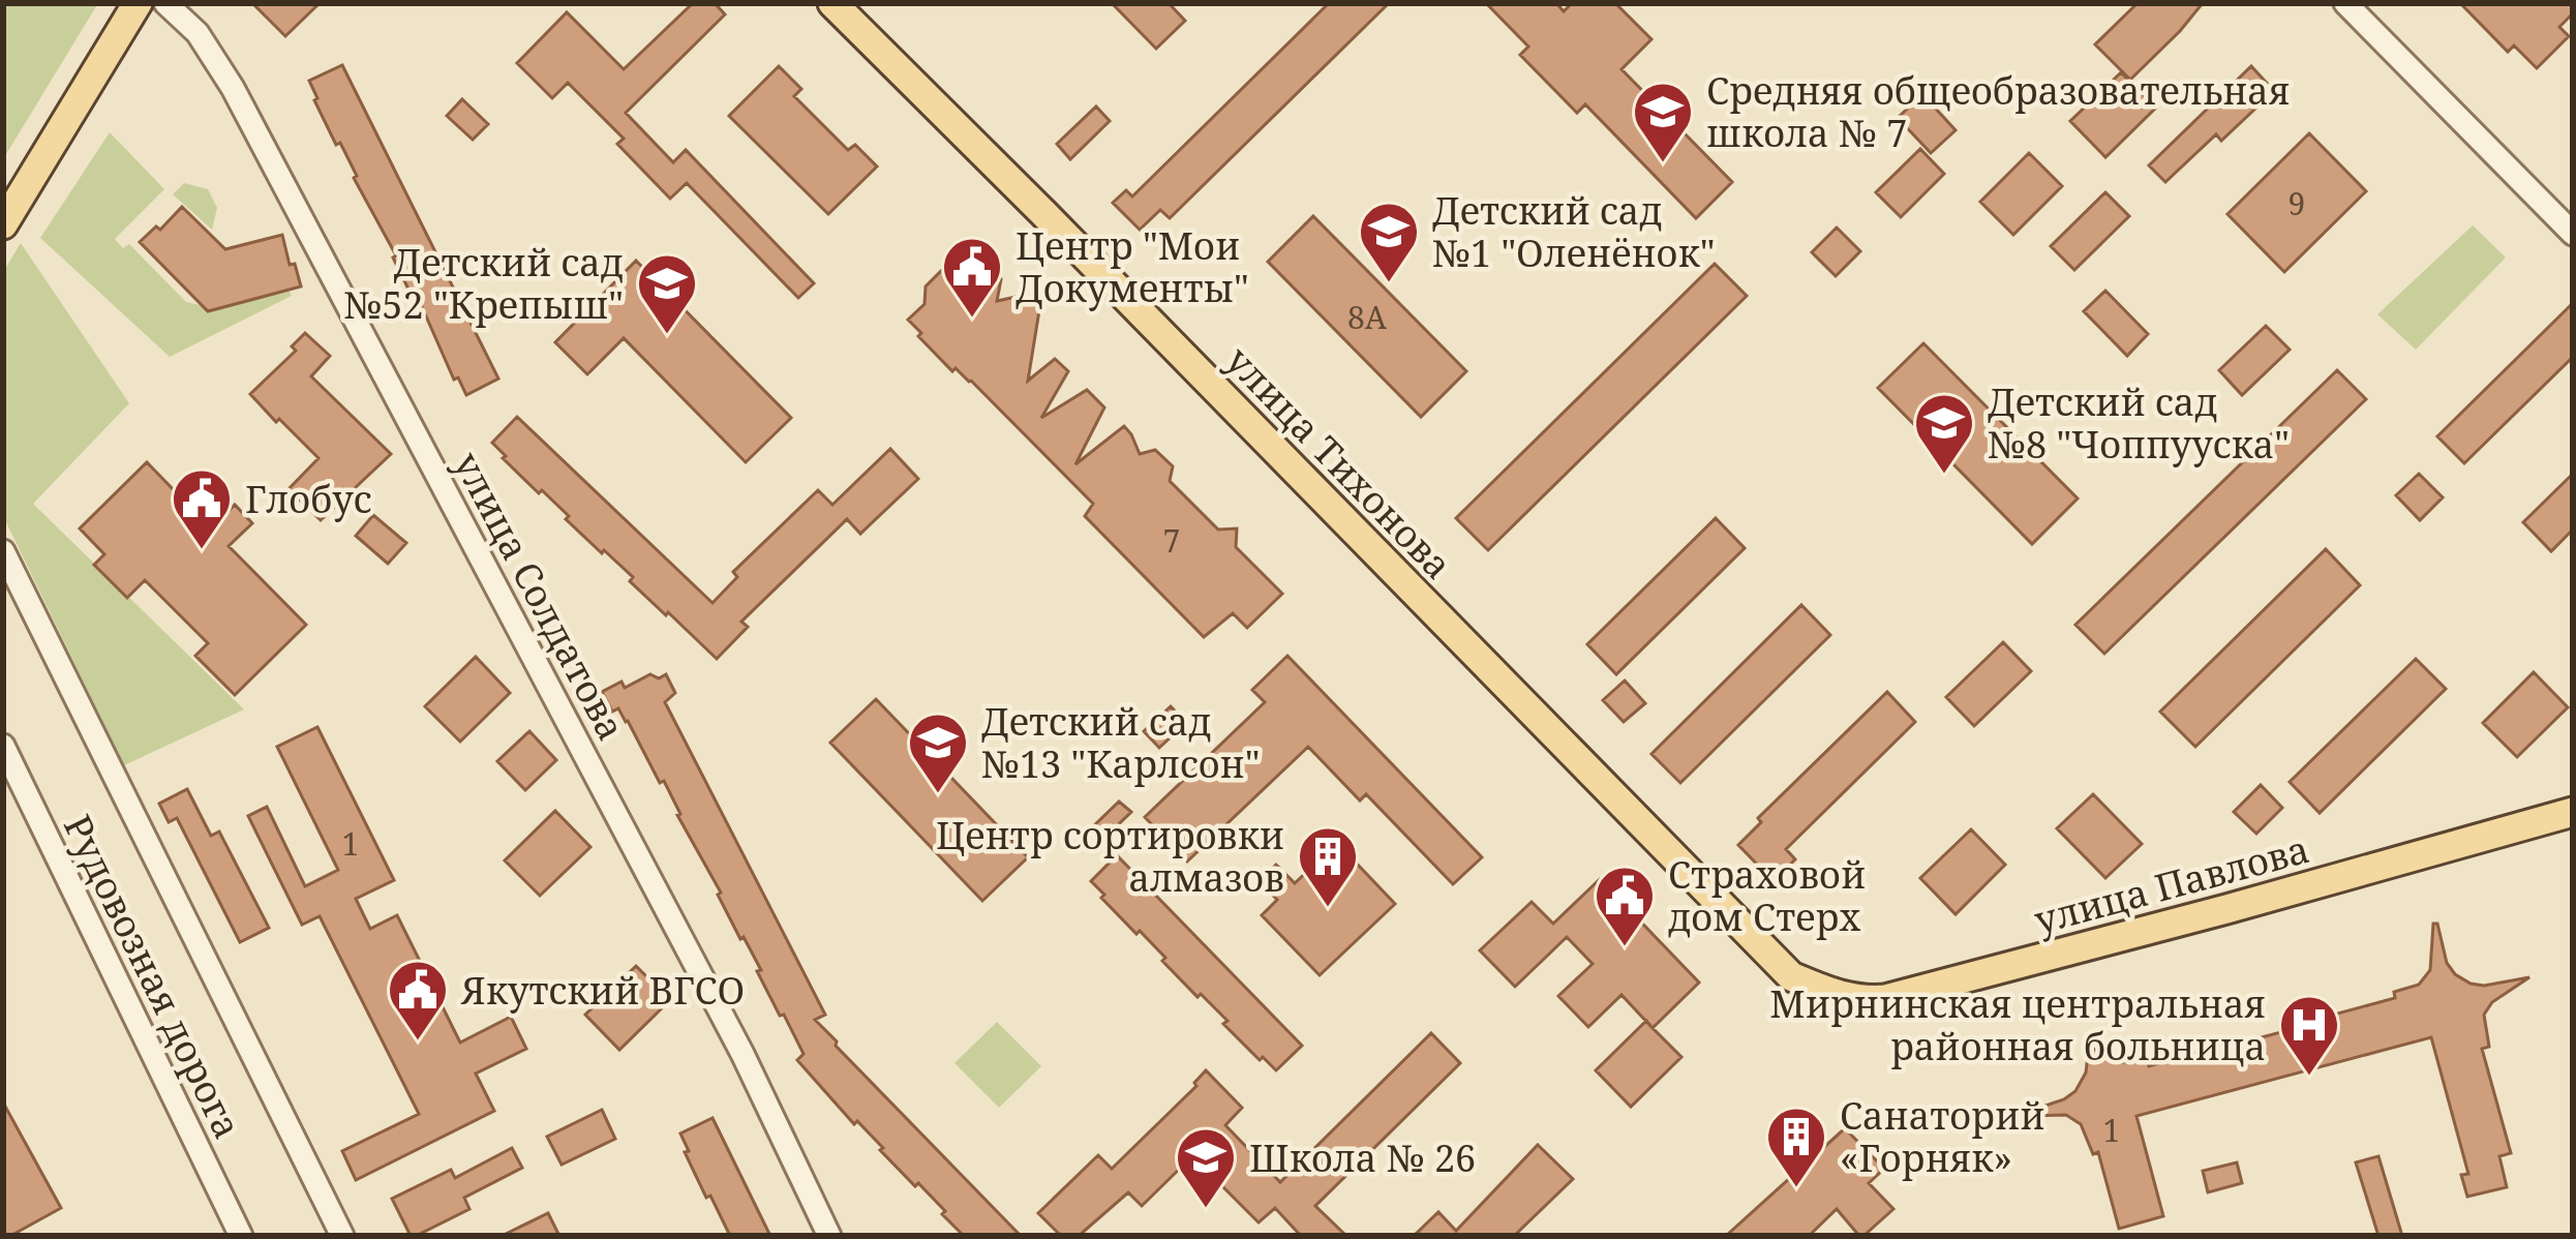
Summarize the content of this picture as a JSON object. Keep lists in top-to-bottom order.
{
  "streets": {
    "main road": ["улица Тихонова", "улица Павлова"],
    "street": ["улица Солдатова", "Рудовозная дорога"]
  },
  "crossings": [
    ["улица Тихонова", "улица Павлова"]
  ],
  "places": {
    "school or university": [
      "Cредняя общеобразовательная школа № 7",
      "Детский сад №1 \"Оленёнок\"",
      "Детский сад №52 \"Крепыш\"",
      "Детский сад №8 \"Чоппууска\"",
      "Детский сад №13 \"Карлсон\"",
      "Школа № 26"
    ],
    "public building": [
      "Центр \"Мои Документы\"",
      "Глобус",
      "Страховой дом Стерх",
      "Якутский ВГСО"
    ],
    "building": ["Центр сортировки алмазов", "Санаторий «Горняк»"],
    "hospital": ["Мирнинская центральная районная больница"]
  },
  "house_numbers": [
    "9",
    "8А",
    "7",
    "1",
    "1"
  ]
}
